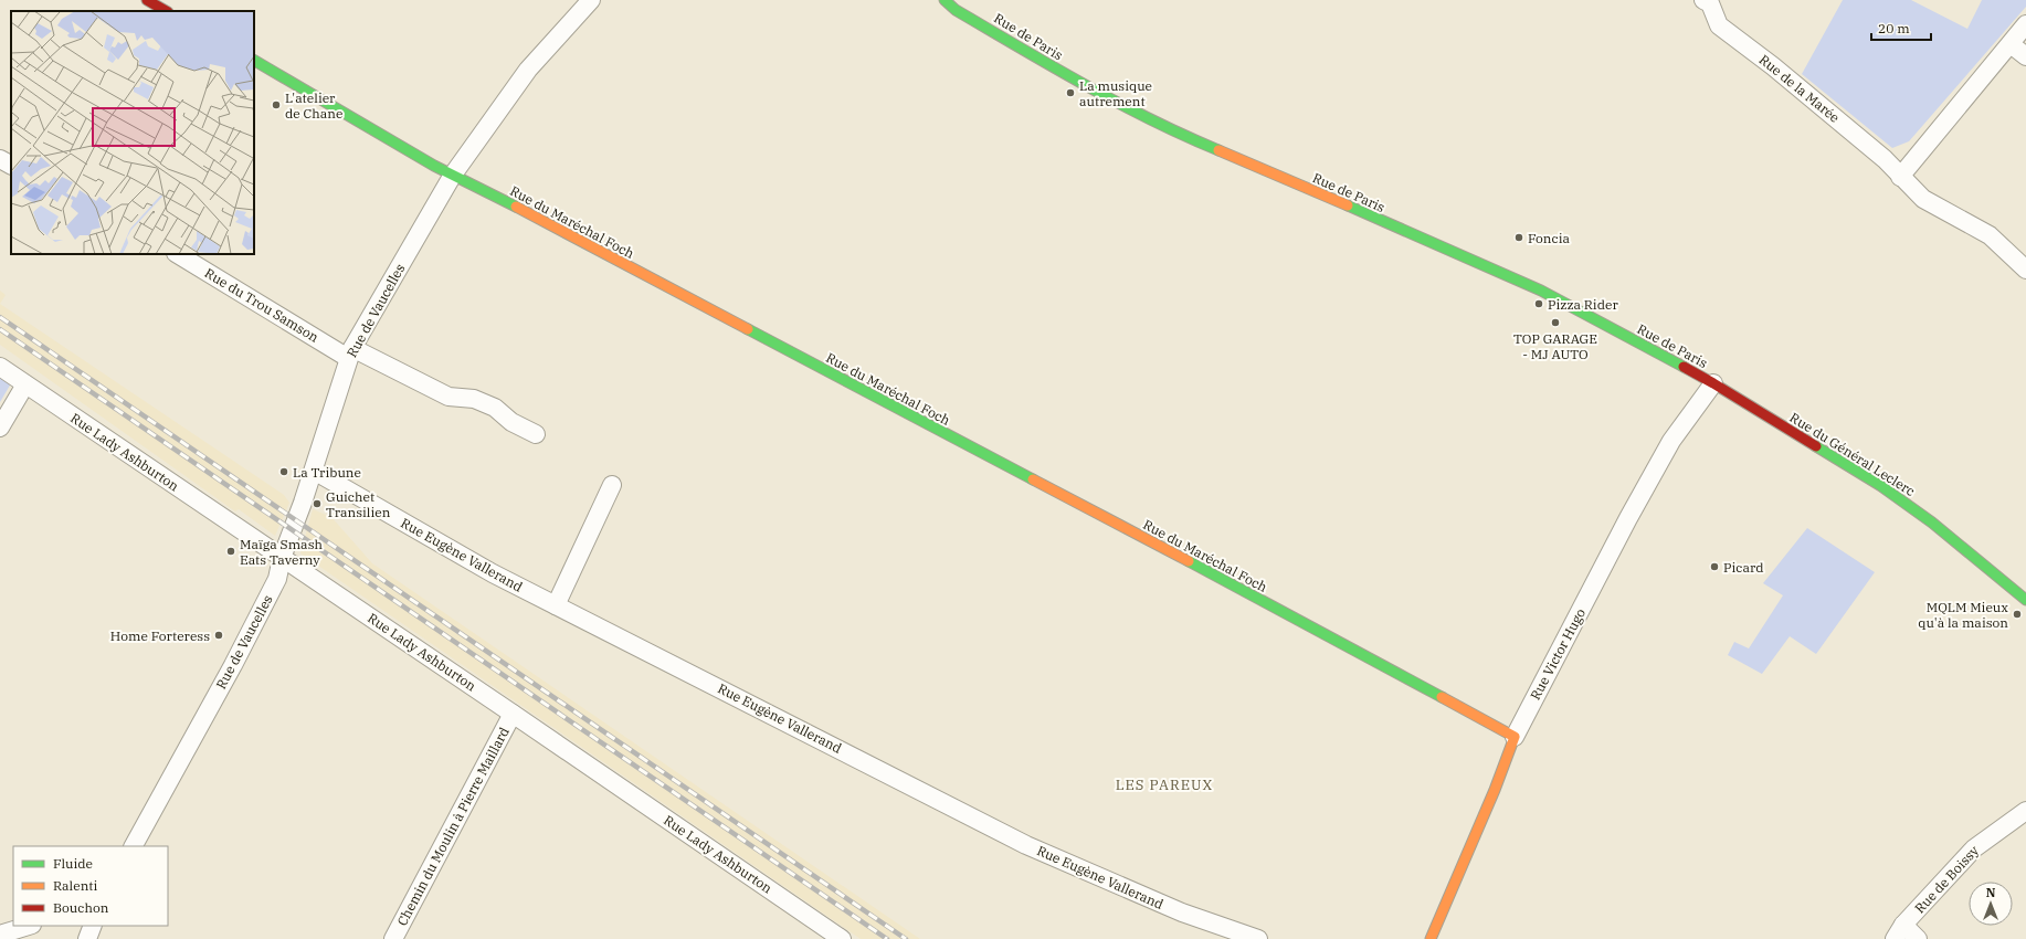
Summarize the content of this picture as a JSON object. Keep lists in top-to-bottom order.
{
  "streets": {
    "street": [
      "Rue de Paris",
      "Rue de la Marée",
      "Rue du Maréchal Foch",
      "Rue du Trou Samson",
      "Rue de Vaucelles",
      "Rue Lady Ashburton",
      "Rue du Général Leclerc",
      "Rue Eugène Vallerand",
      "Rue Victor Hugo",
      "Chemin du Moulin à Pierre Maillard",
      "Rue de Boissy"
    ]
  },
  "crossings": [
    ["Rue de Paris", "Rue du Général Leclerc"],
    ["Rue de Paris", "Rue Victor Hugo"],
    ["Rue du Maréchal Foch", "Rue de Vaucelles"],
    ["Rue du Maréchal Foch", "Rue Victor Hugo"],
    ["Rue du Trou Samson", "Rue de Vaucelles"],
    ["Rue de Vaucelles", "Rue Lady Ashburton"],
    ["Rue de Vaucelles", "Rue Eugène Vallerand"],
    ["Rue Lady Ashburton", "Chemin du Moulin à Pierre Maillard"]
  ],
  "districts": ["LES PAREUX"],
  "places": [
    "La musique autrement",
    "L'atelier de Chane",
    "Foncia",
    "Pizza Rider",
    "TOP GARAGE - MJ AUTO",
    "La Tribune",
    "Guichet Transilien",
    "Maïga Smash Eats Taverny",
    "Picard",
    "MQLM Mieux qu'à la maison",
    "Home Forteress"
  ],
  "legend": ["Fluide", "Ralenti", "Bouchon"],
  "scale_bar": "20 m",
  "north": "top"
}
